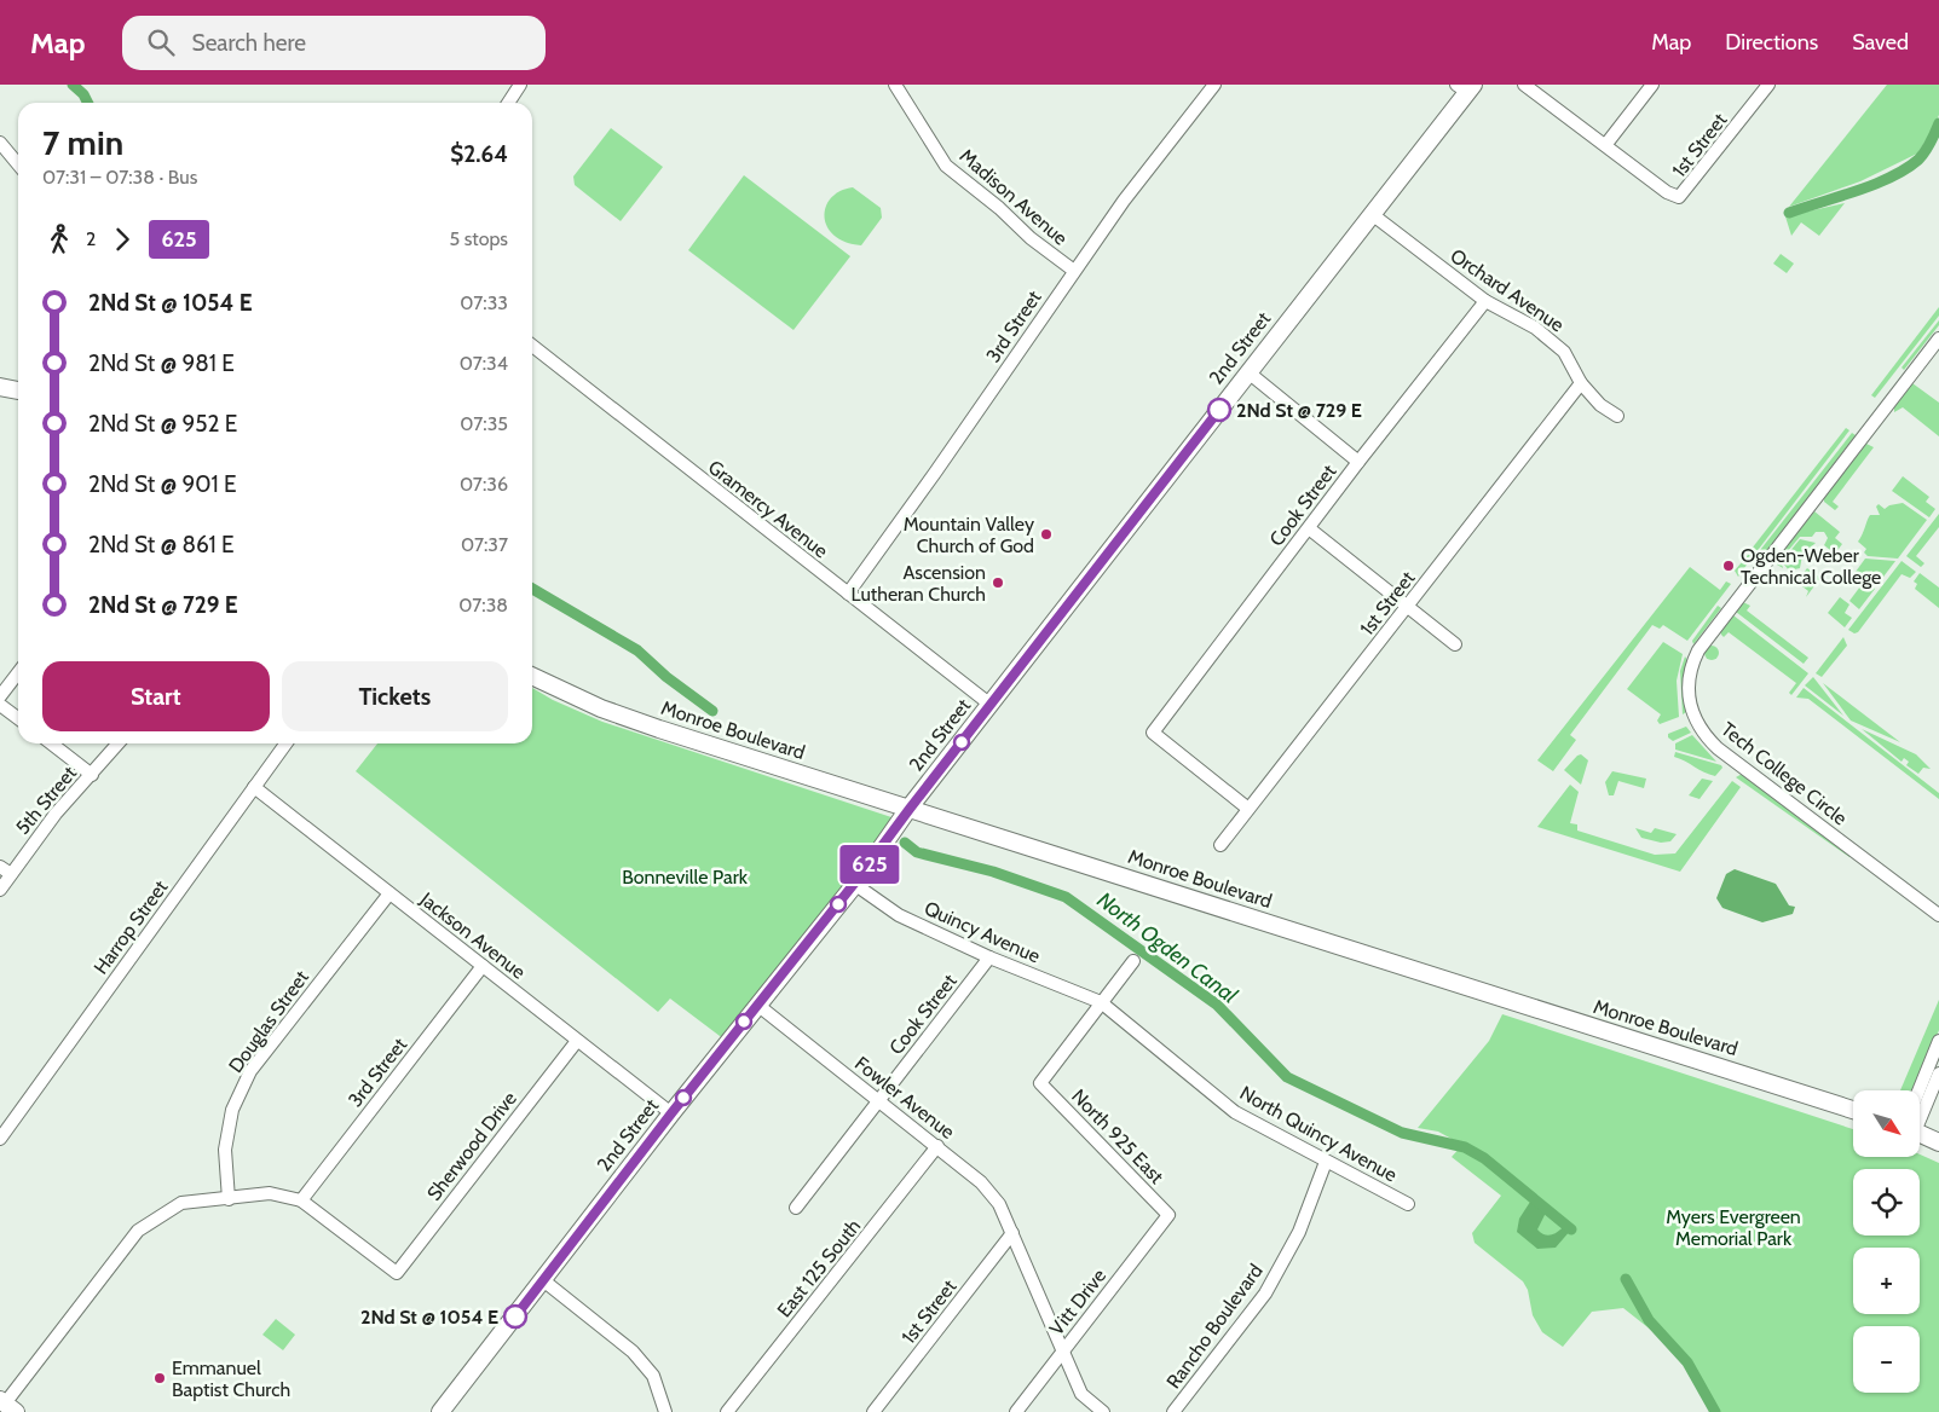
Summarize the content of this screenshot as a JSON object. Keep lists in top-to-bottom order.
{
  "streets": {
    "main road": ["2nd Street", "Monroe Boulevard"],
    "street": [
      "1st Street",
      "Madison Avenue",
      "Orchard Avenue",
      "3rd Street",
      "Cook Street",
      "Gramercy Avenue",
      "Tech College Circle",
      "5th Street",
      "Harrop Street",
      "Quincy Avenue",
      "Jackson Avenue",
      "Douglas Street",
      "Fowler Avenue",
      "North Quincy Avenue",
      "North 925 East",
      "Sherwood Drive",
      "East 125 South",
      "Vitt Drive",
      "Rancho Boulevard"
    ]
  },
  "crossings": [
    ["1st Street", "Orchard Avenue"],
    ["1st Street", "Cook Street"],
    ["1st Street", "Fowler Avenue"],
    ["Madison Avenue", "3rd Street"],
    ["Orchard Avenue", "2nd Street"],
    ["Orchard Avenue", "Cook Street"],
    ["3rd Street", "Gramercy Avenue"],
    ["3rd Street", "Jackson Avenue"],
    ["3rd Street", "Sherwood Drive"],
    ["2nd Street", "Gramercy Avenue"],
    ["2nd Street", "Monroe Boulevard"],
    ["2nd Street", "Quincy Avenue"],
    ["2nd Street", "Jackson Avenue"],
    ["2nd Street", "Fowler Avenue"],
    ["Cook Street", "Quincy Avenue"],
    ["Cook Street", "Fowler Avenue"],
    ["Harrop Street", "Jackson Avenue"],
    ["Quincy Avenue", "North Quincy Avenue"],
    ["Quincy Avenue", "North 925 East"],
    ["Jackson Avenue", "Douglas Street"],
    ["Jackson Avenue", "Sherwood Drive"],
    ["Fowler Avenue", "East 125 South"],
    ["Fowler Avenue", "Vitt Drive"],
    ["North Quincy Avenue", "North 925 East"],
    ["North Quincy Avenue", "Rancho Boulevard"],
    ["North 925 East", "Vitt Drive"]
  ],
  "water": ["North Ogden Canal"],
  "parks": ["Bonneville Park", "Myers Evergreen Memorial Park"],
  "places": [
    "2Nd St @ 729 E",
    "Mountain Valley Church of God",
    "Ogden-Weber Technical College",
    "Ascension Lutheran Church",
    "2Nd St @ 1054 E",
    "Emmanuel Baptist Church"
  ],
  "lines": ["bus line 625"],
  "north": "bottom right",
  "page": {
    "header": "Map",
    "search": "Search here",
    "nav": ["Map", "Directions", "Saved"],
    "on_map": "625",
    "heading": ["7 min", "07:31 – 07:38 · Bus", "$2.64"],
    "legs": ["2", "625", "5 stops"],
    "list": [
      {
        "name": "2Nd St @ 1054 E",
        "value": "07:33"
      },
      {
        "name": "2Nd St @ 981 E",
        "value": "07:34"
      },
      {
        "name": "2Nd St @ 952 E",
        "value": "07:35"
      },
      {
        "name": "2Nd St @ 901 E",
        "value": "07:36"
      },
      {
        "name": "2Nd St @ 861 E",
        "value": "07:37"
      },
      {
        "name": "2Nd St @ 729 E",
        "value": "07:38"
      }
    ],
    "buttons": ["Start", "Tickets"],
    "map_buttons": ["+", "−"]
  }
}
